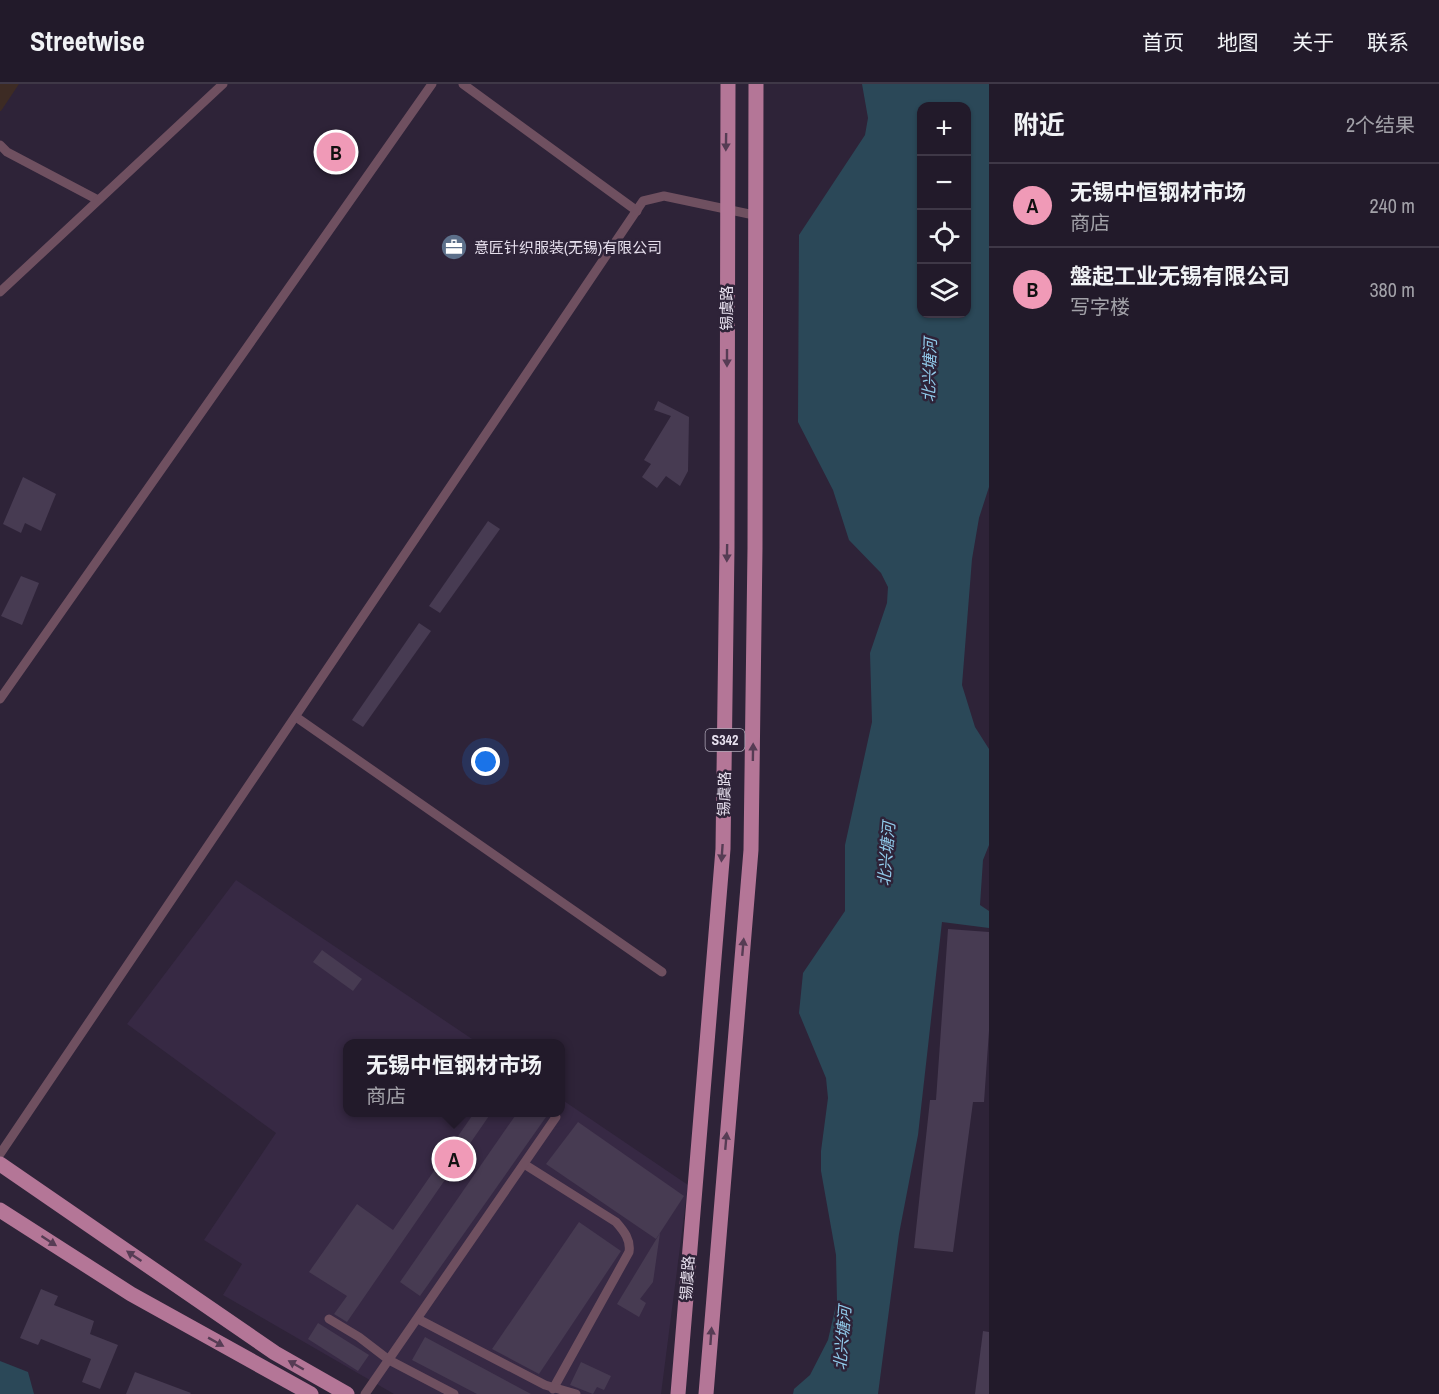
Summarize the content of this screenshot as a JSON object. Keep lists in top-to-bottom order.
{
  "streets": {
    "main road": ["锡虞路", "S342"]
  },
  "water": ["北兴塘河"],
  "places": {
    "office": ["意匠针织服装(无锡)有限公司"]
  },
  "page": {
    "header": "Streetwise",
    "nav": [
      "首页",
      "地图",
      "关于",
      "联系"
    ],
    "heading": ["附近", "2个结果"],
    "map_buttons": ["+", "−"],
    "pins": ["B", "A"],
    "list": [
      {
        "mark": "A",
        "name": "无锡中恒钢材市场",
        "note": "商店",
        "value": "240 m"
      },
      {
        "mark": "B",
        "name": "盤起工业无锡有限公司",
        "note": "写字楼",
        "value": "380 m"
      }
    ],
    "popup": ["无锡中恒钢材市场", "商店"]
  }
}
